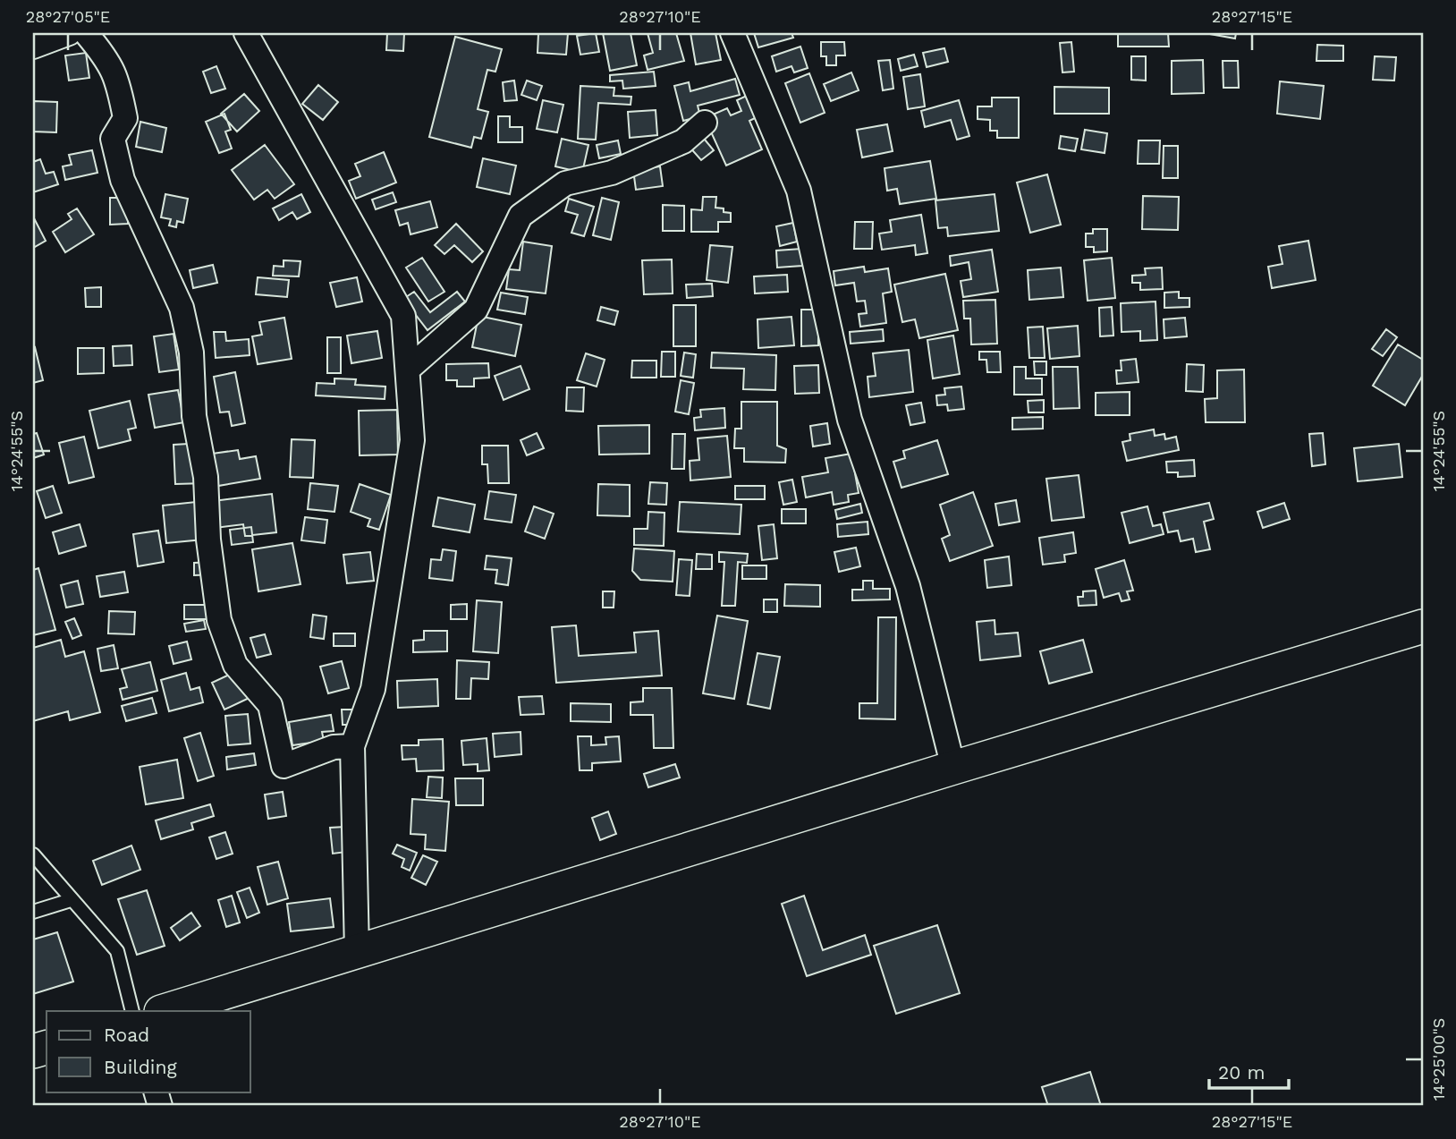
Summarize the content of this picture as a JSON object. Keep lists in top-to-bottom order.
{
  "legend": ["Road", "Building"],
  "scale_bar": "20 m",
  "coordinates": [
    "28°27'05\"E",
    "28°27'10\"E",
    "28°27'15\"E",
    "14°24'55\"S",
    "14°25'00\"S"
  ]
}
